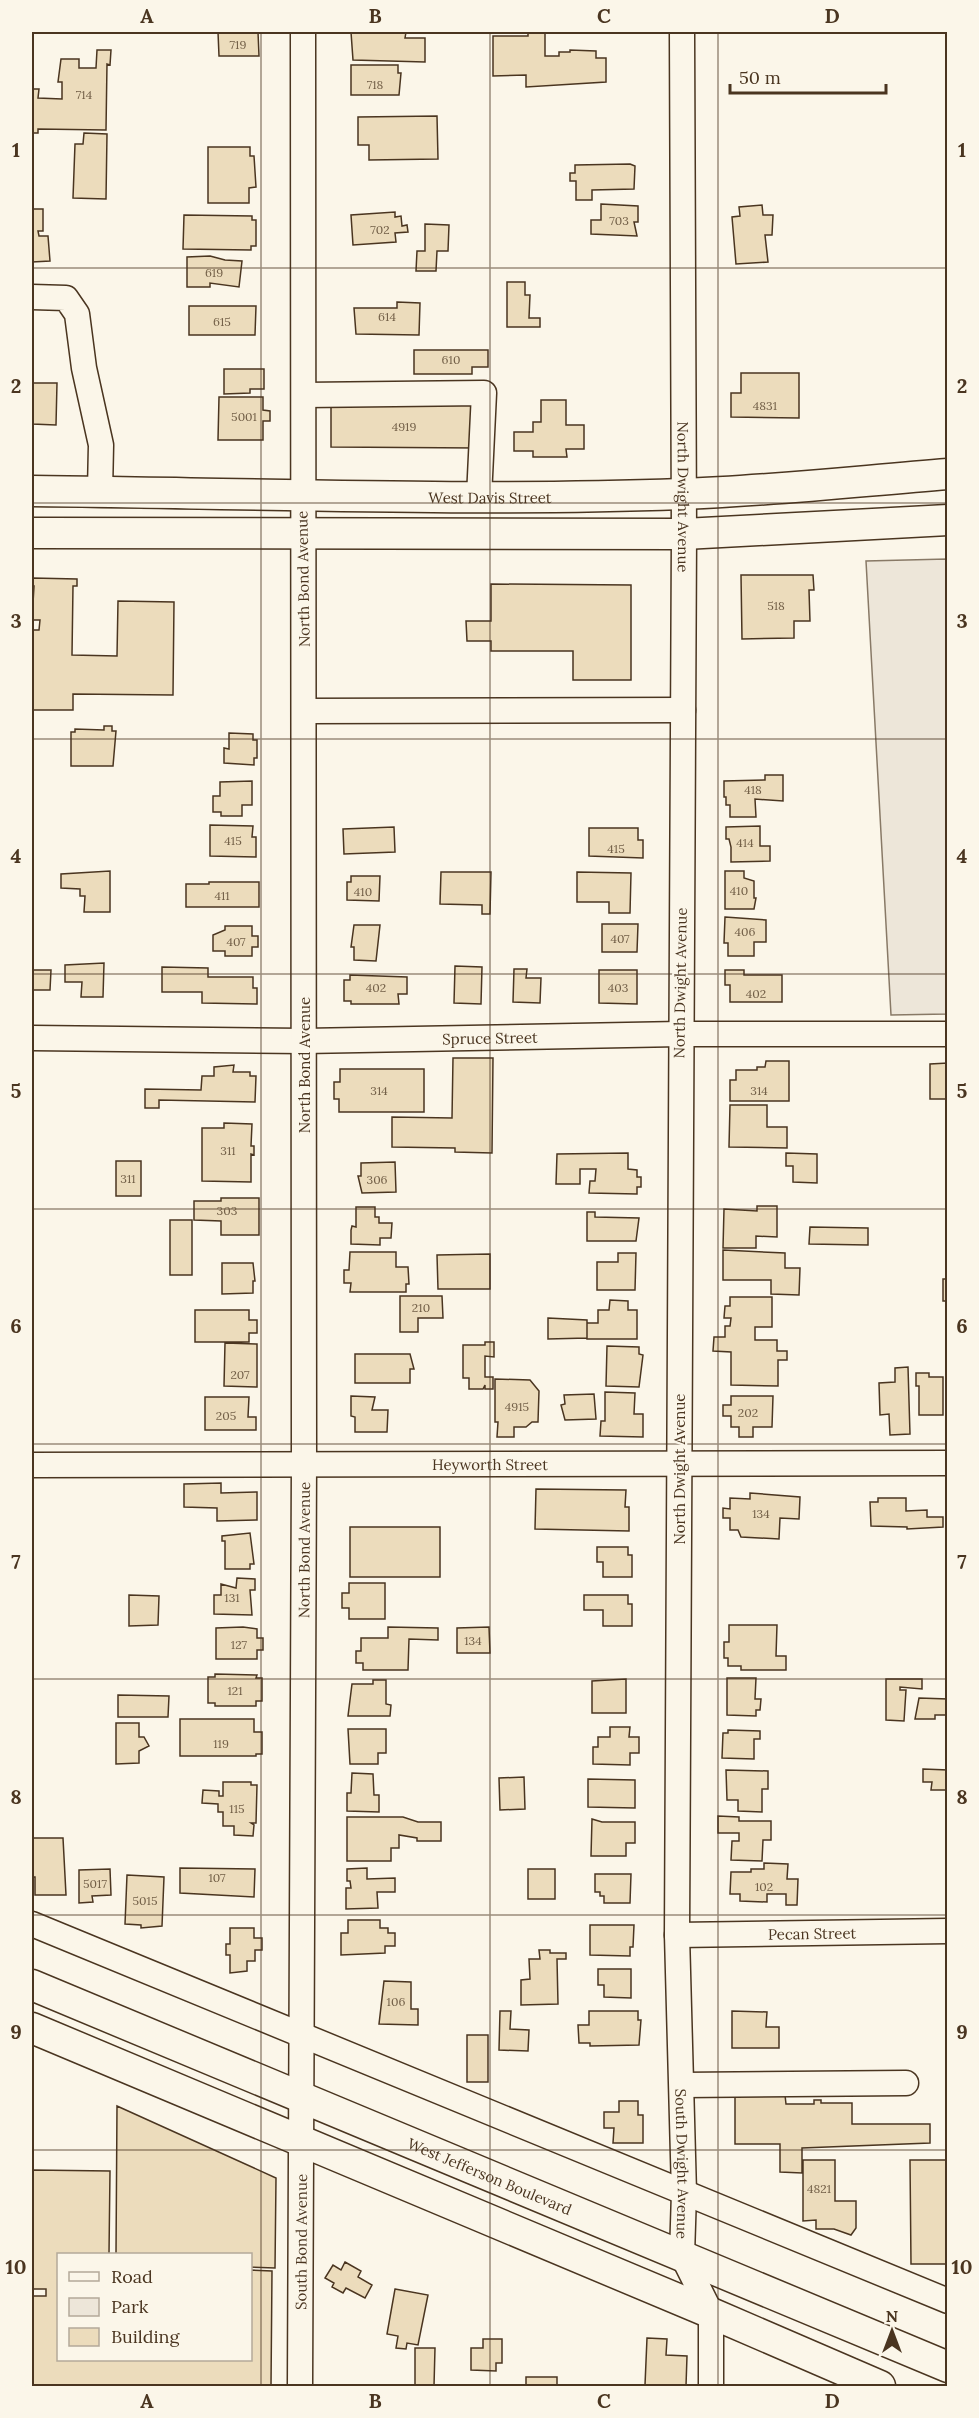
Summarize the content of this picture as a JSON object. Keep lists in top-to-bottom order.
{
  "streets": {
    "main road": ["West Davis Street", "West Jefferson Boulevard"],
    "street": [
      "North Dwight Avenue",
      "North Bond Avenue",
      "Spruce Street",
      "Heyworth Street",
      "Pecan Street",
      "South Dwight Avenue",
      "South Bond Avenue"
    ]
  },
  "crossings": [
    ["West Davis Street", "North Dwight Avenue"],
    ["West Davis Street", "North Bond Avenue"],
    ["North Dwight Avenue", "Spruce Street"],
    ["North Dwight Avenue", "Heyworth Street"],
    ["North Dwight Avenue", "Pecan Street"],
    ["North Dwight Avenue", "South Dwight Avenue"],
    ["North Bond Avenue", "Spruce Street"],
    ["North Bond Avenue", "Heyworth Street"],
    ["North Bond Avenue", "West Jefferson Boulevard"],
    ["North Bond Avenue", "South Bond Avenue"],
    ["Pecan Street", "South Dwight Avenue"],
    ["South Dwight Avenue", "West Jefferson Boulevard"],
    ["West Jefferson Boulevard", "South Bond Avenue"]
  ],
  "house_numbers": [
    "719",
    "718",
    "714",
    "703",
    "702",
    "619",
    "614",
    "615",
    "610",
    "4831",
    "5001",
    "4919",
    "518",
    "418",
    "415",
    "414",
    "415",
    "410",
    "410",
    "411",
    "406",
    "407",
    "407",
    "402",
    "403",
    "402",
    "314",
    "314",
    "311",
    "311",
    "306",
    "303",
    "210",
    "207",
    "4915",
    "202",
    "205",
    "134",
    "131",
    "134",
    "127",
    "121",
    "119",
    "115",
    "107",
    "5017",
    "102",
    "5015",
    "106",
    "4821"
  ],
  "legend": ["Road", "Park", "Building"],
  "scale_bar": "50 m",
  "north": "top",
  "grid": {
    "columns": [
      "A",
      "B",
      "C",
      "D"
    ],
    "rows": [
      "1",
      "2",
      "3",
      "4",
      "5",
      "6",
      "7",
      "8",
      "9",
      "10"
    ]
  }
}
